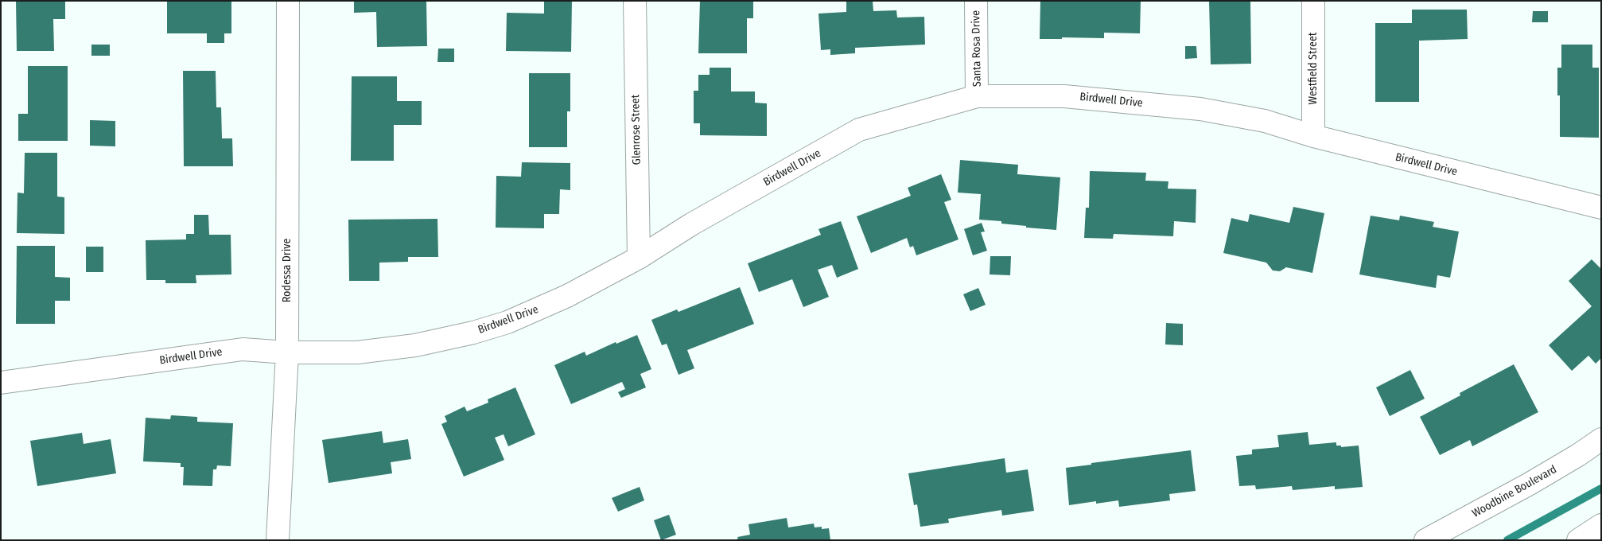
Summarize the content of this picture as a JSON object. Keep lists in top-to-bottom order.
{
  "streets": {
    "street": [
      "Santa Rosa Drive",
      "Westfield Street",
      "Birdwell Drive",
      "Glenrose Street",
      "Rodessa Drive",
      "Woodbine Boulevard"
    ]
  },
  "crossings": [
    ["Santa Rosa Drive", "Birdwell Drive"],
    ["Westfield Street", "Birdwell Drive"],
    ["Birdwell Drive", "Glenrose Street"],
    ["Birdwell Drive", "Rodessa Drive"]
  ]
}
